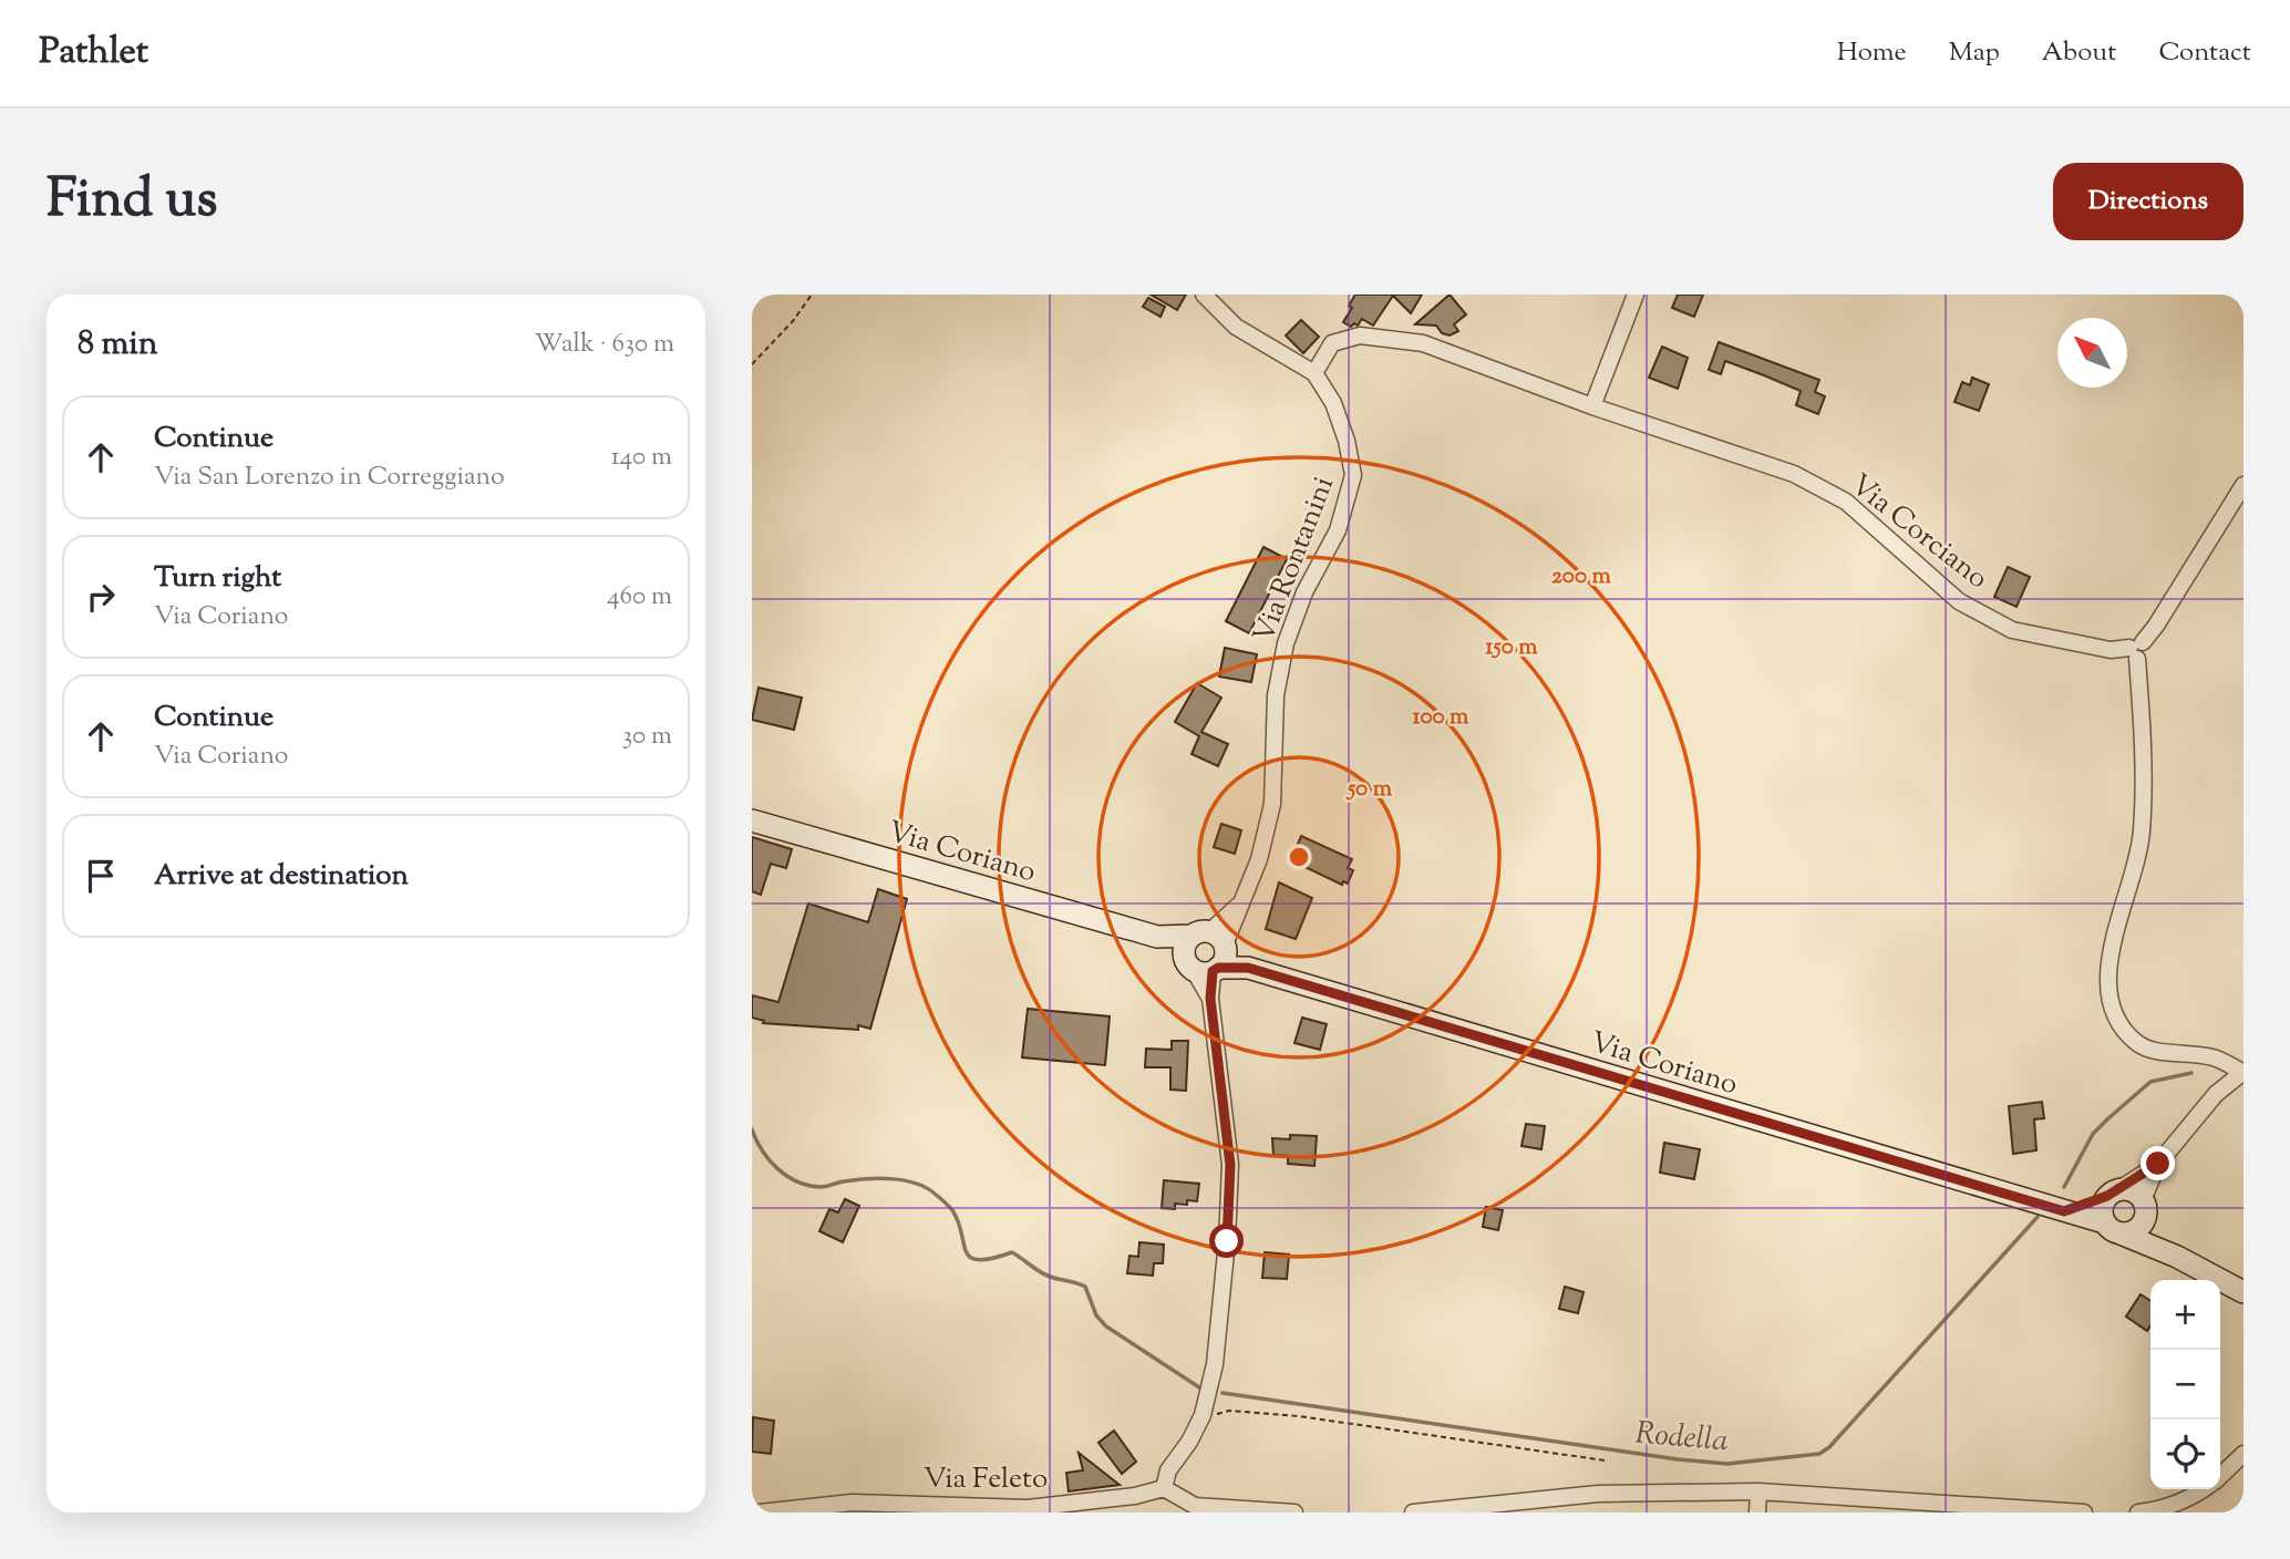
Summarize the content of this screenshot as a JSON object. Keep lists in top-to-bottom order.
{
  "streets": {
    "main road": ["Via Coriano"],
    "street": ["Via Corciano", "Via Rontanini", "Via Feleto"]
  },
  "crossings": [
    ["Via Corciano", "Via Rontanini"],
    ["Via Rontanini", "Via Coriano"],
    ["Via Rontanini", "Via Feleto"]
  ],
  "water": ["Rodella"],
  "north": "top left",
  "page": {
    "header": "Pathlet",
    "nav": [
      "Home",
      "Map",
      "About",
      "Contact"
    ],
    "title": "Find us",
    "buttons": "Directions",
    "heading": ["8 min", "Walk · 630 m"],
    "list": [
      ["Continue", "Via San Lorenzo in Correggiano", "140 m"],
      ["Turn right", "Via Coriano", "460 m"],
      ["Continue", "Via Coriano", "30 m"],
      "Arrive at destination"
    ],
    "map_buttons": ["+", "−"]
  },
  "rings": [
    "200 m",
    "150 m",
    "100 m",
    "50 m"
  ]
}
